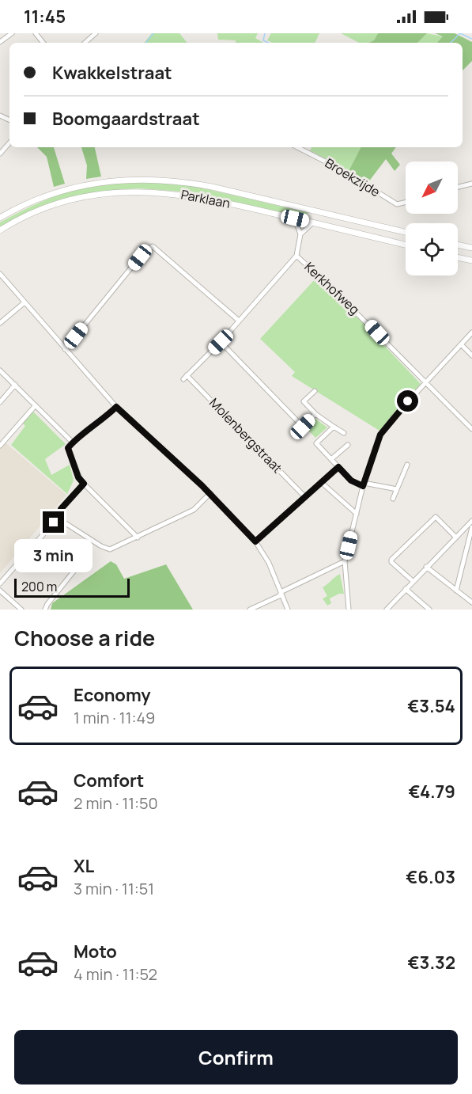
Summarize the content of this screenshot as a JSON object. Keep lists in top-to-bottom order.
{
  "streets": {
    "main road": ["Parklaan"],
    "street": ["Broekzijde", "Kerkhofweg", "Molenbergstraat"]
  },
  "scale_bar": "200 m",
  "north": "bottom left",
  "page": {
    "status": "11:45",
    "banner": ["Kwakkelstraat", "Boomgaardstraat"],
    "bubble": "3 min",
    "scale": "200 m",
    "heading": "Choose a ride",
    "list": [
      {
        "name": "Economy",
        "note": "1 min · 11:49",
        "value": "€3.54"
      },
      {
        "name": "Comfort",
        "note": "2 min · 11:50",
        "value": "€4.79"
      },
      {
        "name": "XL",
        "note": "3 min · 11:51",
        "value": "€6.03"
      },
      {
        "name": "Moto",
        "note": "4 min · 11:52",
        "value": "€3.32"
      }
    ],
    "buttons": "Confirm"
  }
}
